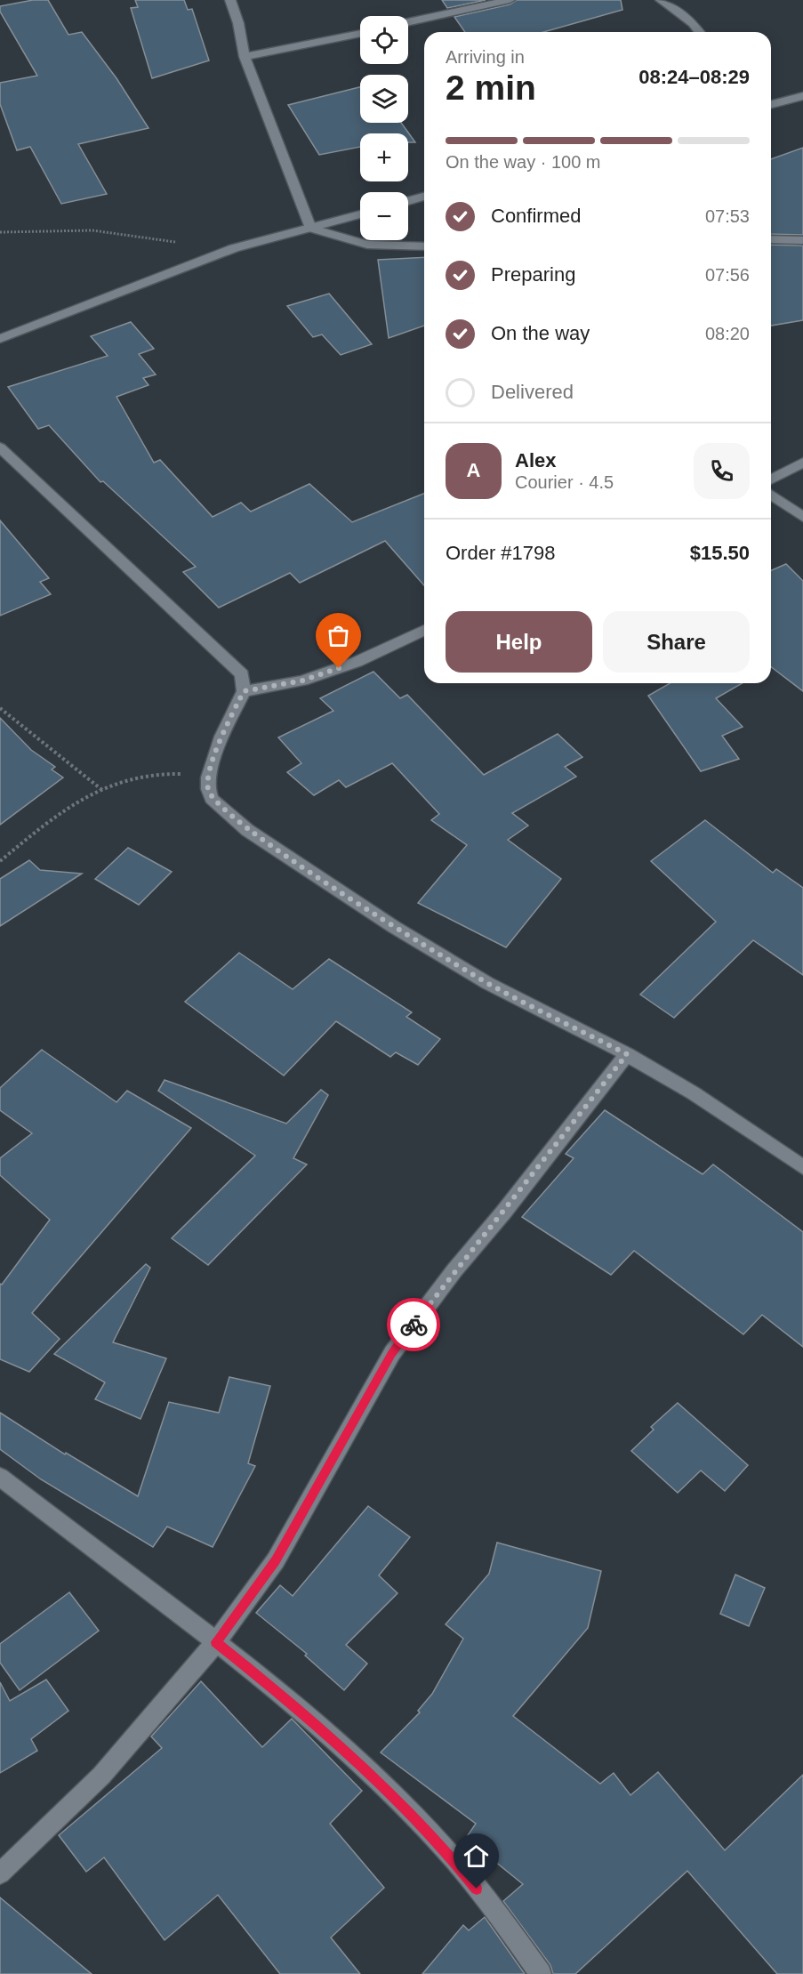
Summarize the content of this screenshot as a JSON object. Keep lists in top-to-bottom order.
{
  "page": {
    "map_buttons": ["+", "−"],
    "heading": ["2 min", "Arriving in", "08:24–08:29"],
    "panel": [
      "Alex",
      "Courier · 4.5",
      "Order #1798",
      "$15.50"
    ],
    "bar": "On the way · 100 m",
    "list": [
      ["Confirmed", "07:53"],
      ["Preparing", "07:56"],
      ["On the way", "08:20"],
      "Delivered"
    ],
    "round": "A",
    "buttons": ["Help", "Share"]
  }
}
